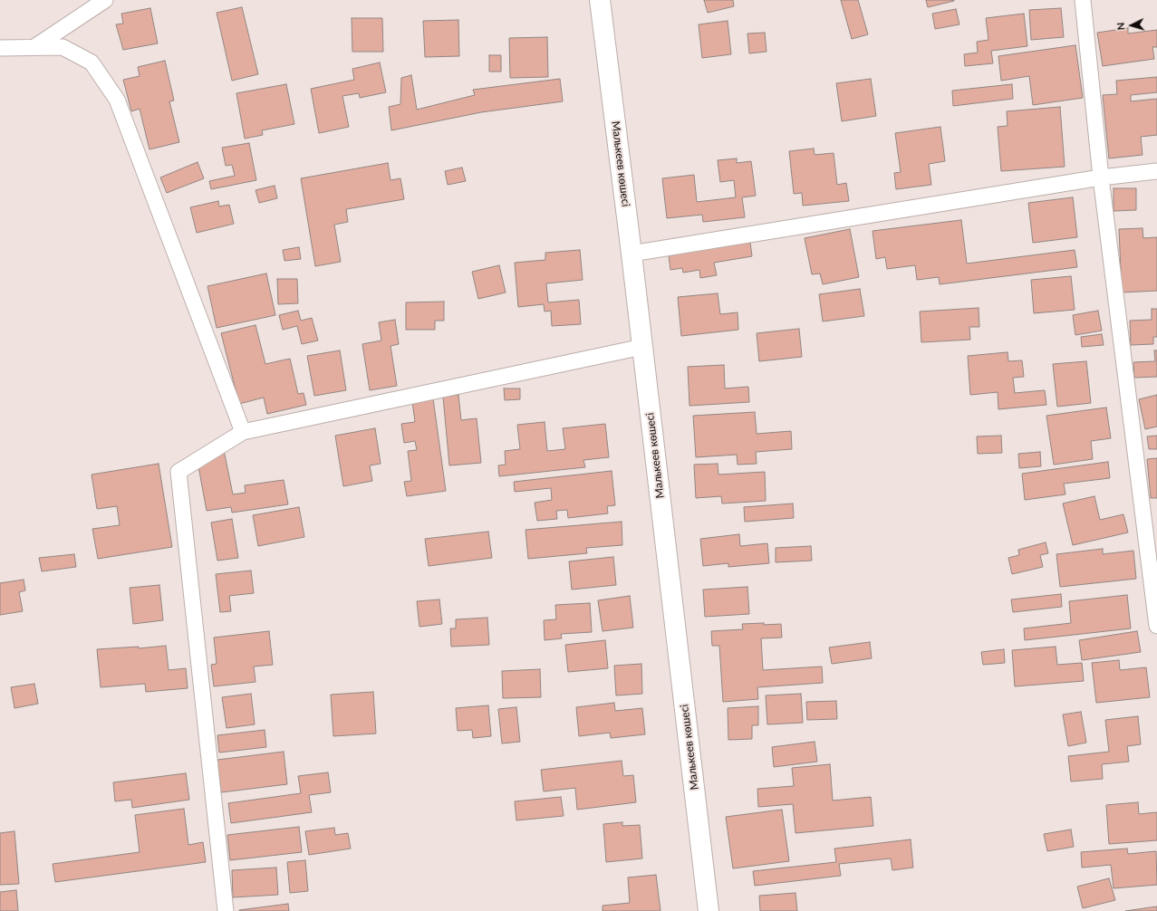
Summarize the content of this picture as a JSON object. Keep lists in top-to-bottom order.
{
  "streets": {
    "main road": ["Малькеев көшесі"]
  },
  "north": "left"
}
